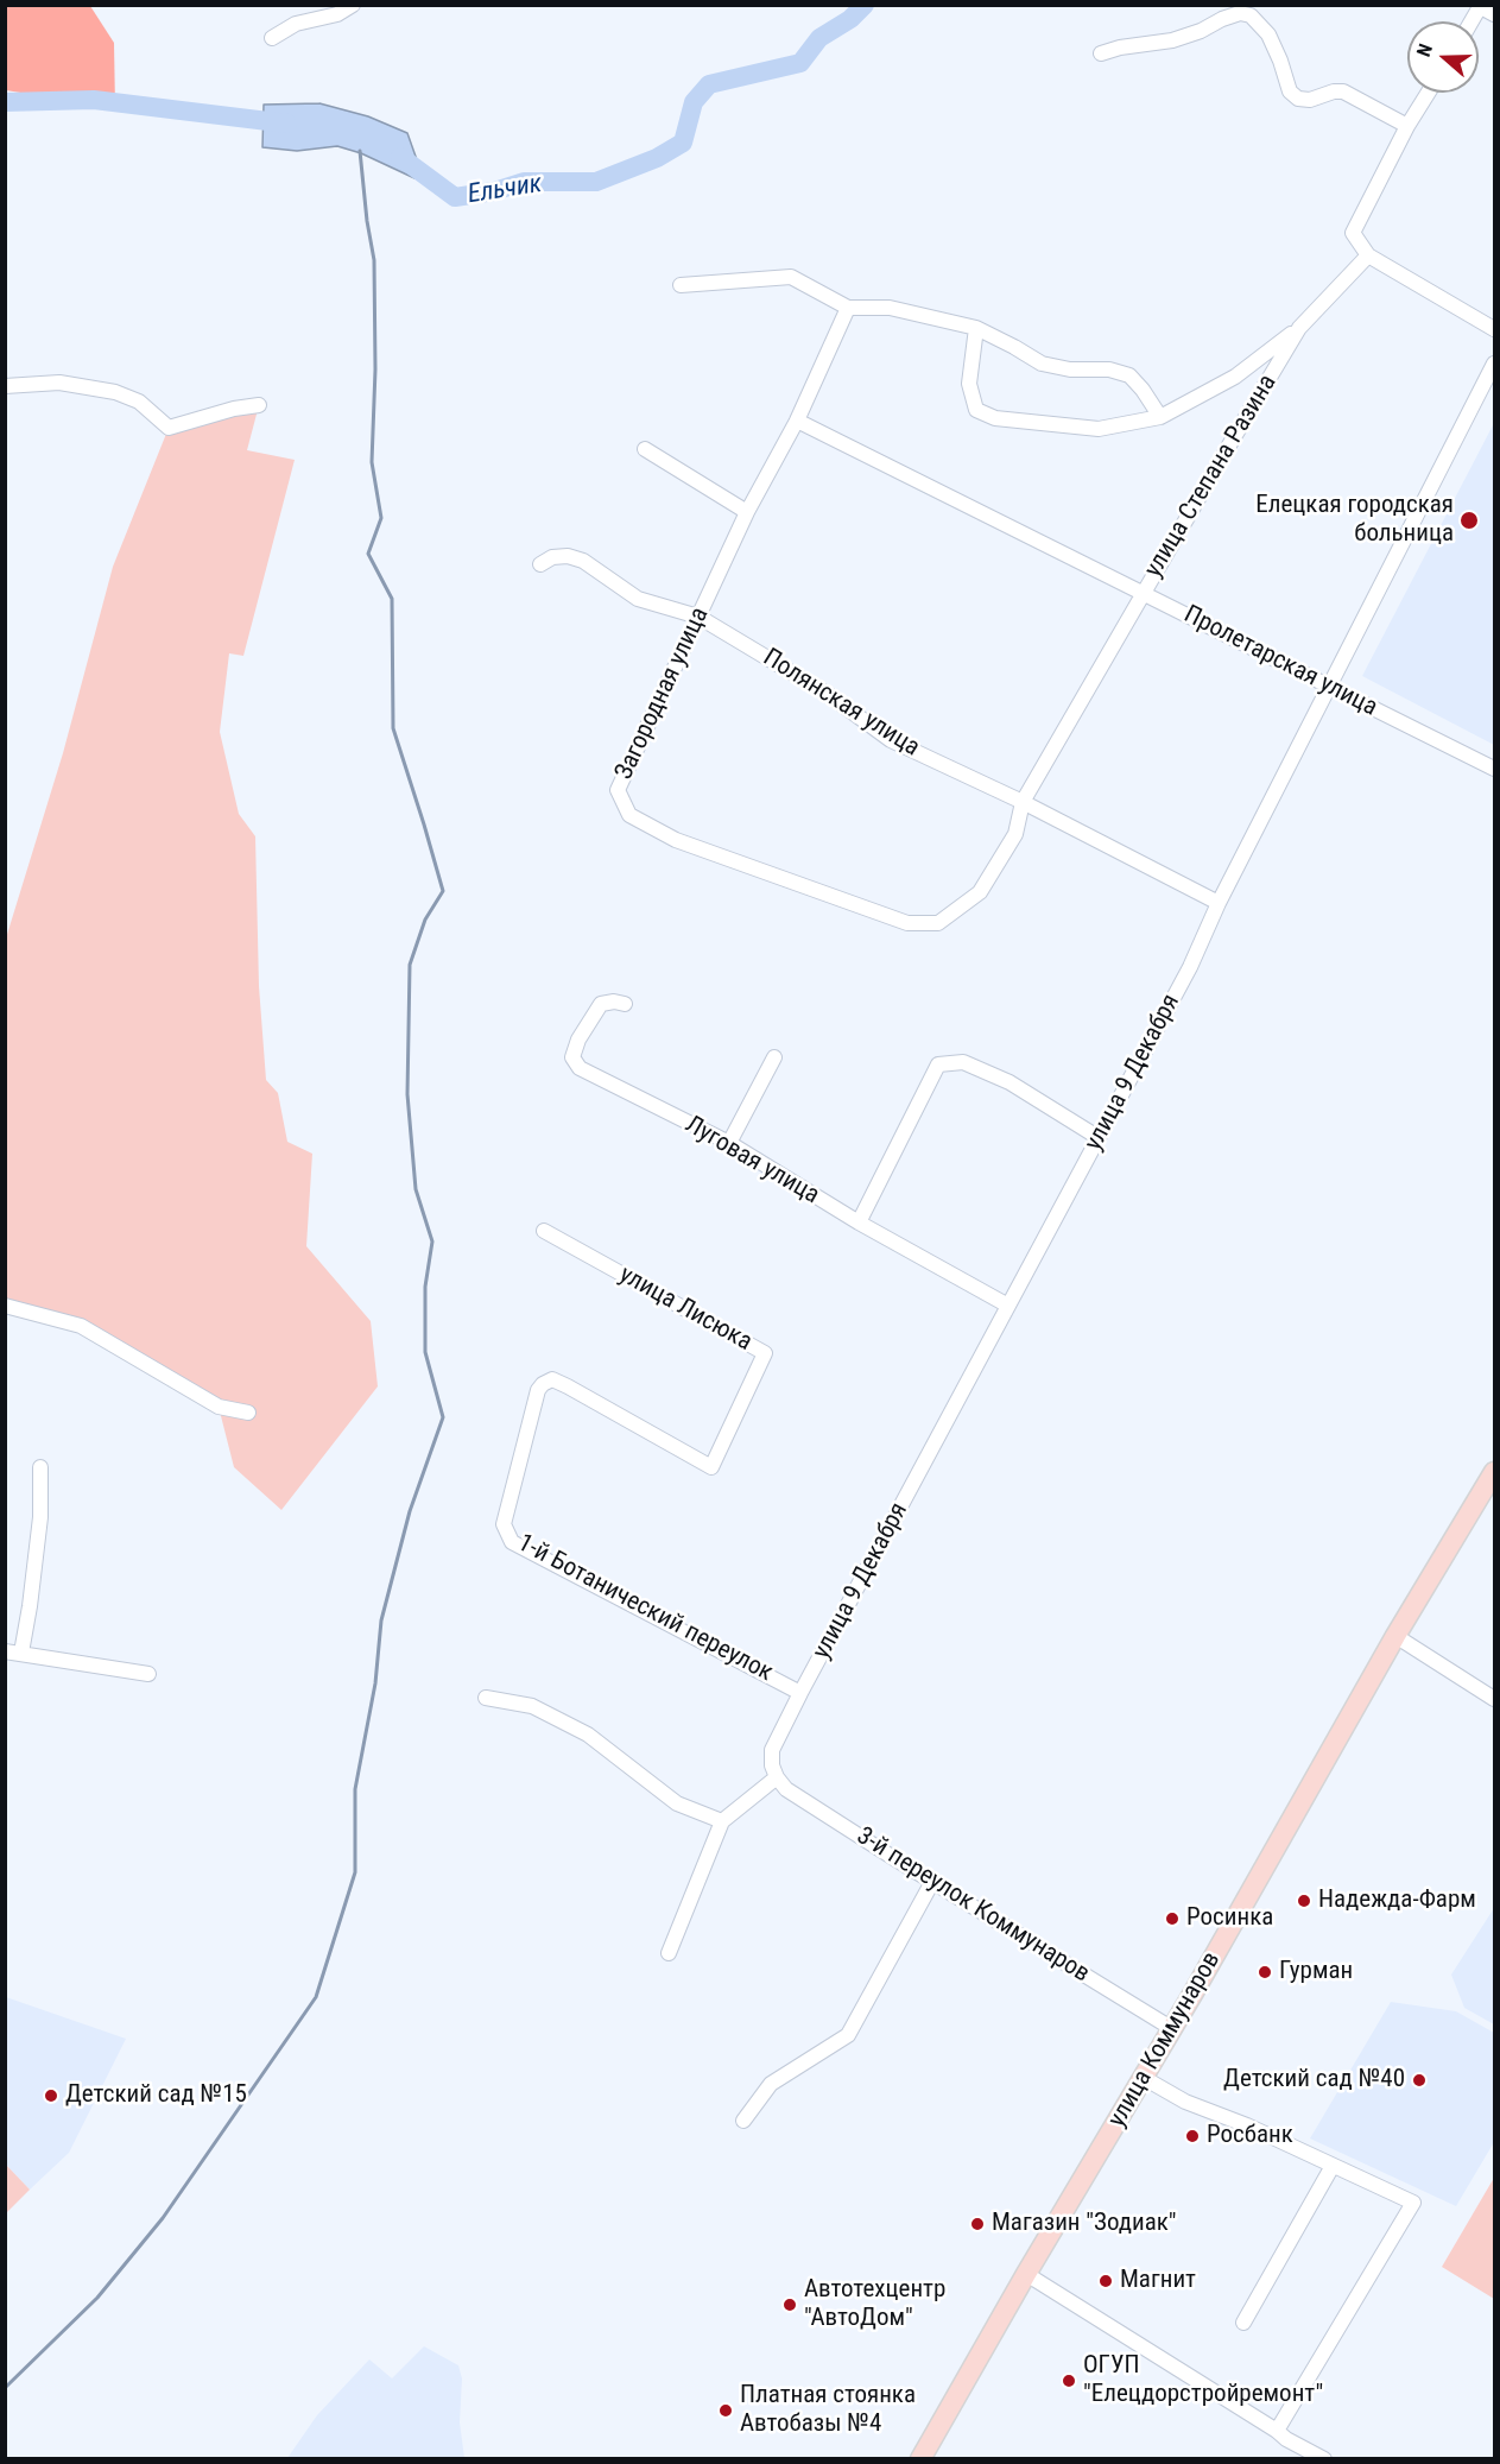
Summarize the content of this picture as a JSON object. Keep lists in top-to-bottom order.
{
  "streets": {
    "main road": ["улица Коммунаров"],
    "street": [
      "улица Степана Разина",
      "Пролетарская улица",
      "Загородная улица",
      "Полянская улица",
      "улица 9 Декабря",
      "Луговая улица",
      "улица Лисюка",
      "1-й Ботанический переулок",
      "3-й переулок Коммунаров"
    ]
  },
  "crossings": [
    ["улица Степана Разина", "Пролетарская улица"],
    ["улица Степана Разина", "Загородная улица"],
    ["улица Степана Разина", "Полянская улица"],
    ["Пролетарская улица", "Загородная улица"],
    ["Пролетарская улица", "улица 9 Декабря"],
    ["Загородная улица", "Полянская улица"],
    ["Полянская улица", "улица 9 Декабря"],
    ["улица 9 Декабря", "Луговая улица"],
    ["улица 9 Декабря", "1-й Ботанический переулок"],
    ["улица 9 Декабря", "3-й переулок Коммунаров"],
    ["улица Лисюка", "1-й Ботанический переулок"],
    ["3-й переулок Коммунаров", "улица Коммунаров"]
  ],
  "water": ["Ельчик"],
  "places": [
    "Елецкая городская больница",
    "Надежда-Фарм",
    "Росинка",
    "Гурман",
    "Детский сад №40",
    "Детский сад №15",
    "Росбанк",
    "Магазин \"Зодиак\"",
    "Магнит",
    "Автотехцентр \"АвтоДом\"",
    "ОГУП \"Елецдорстройремонт\"",
    "Платная стоянка Автобазы №4"
  ],
  "north": "left"
}
